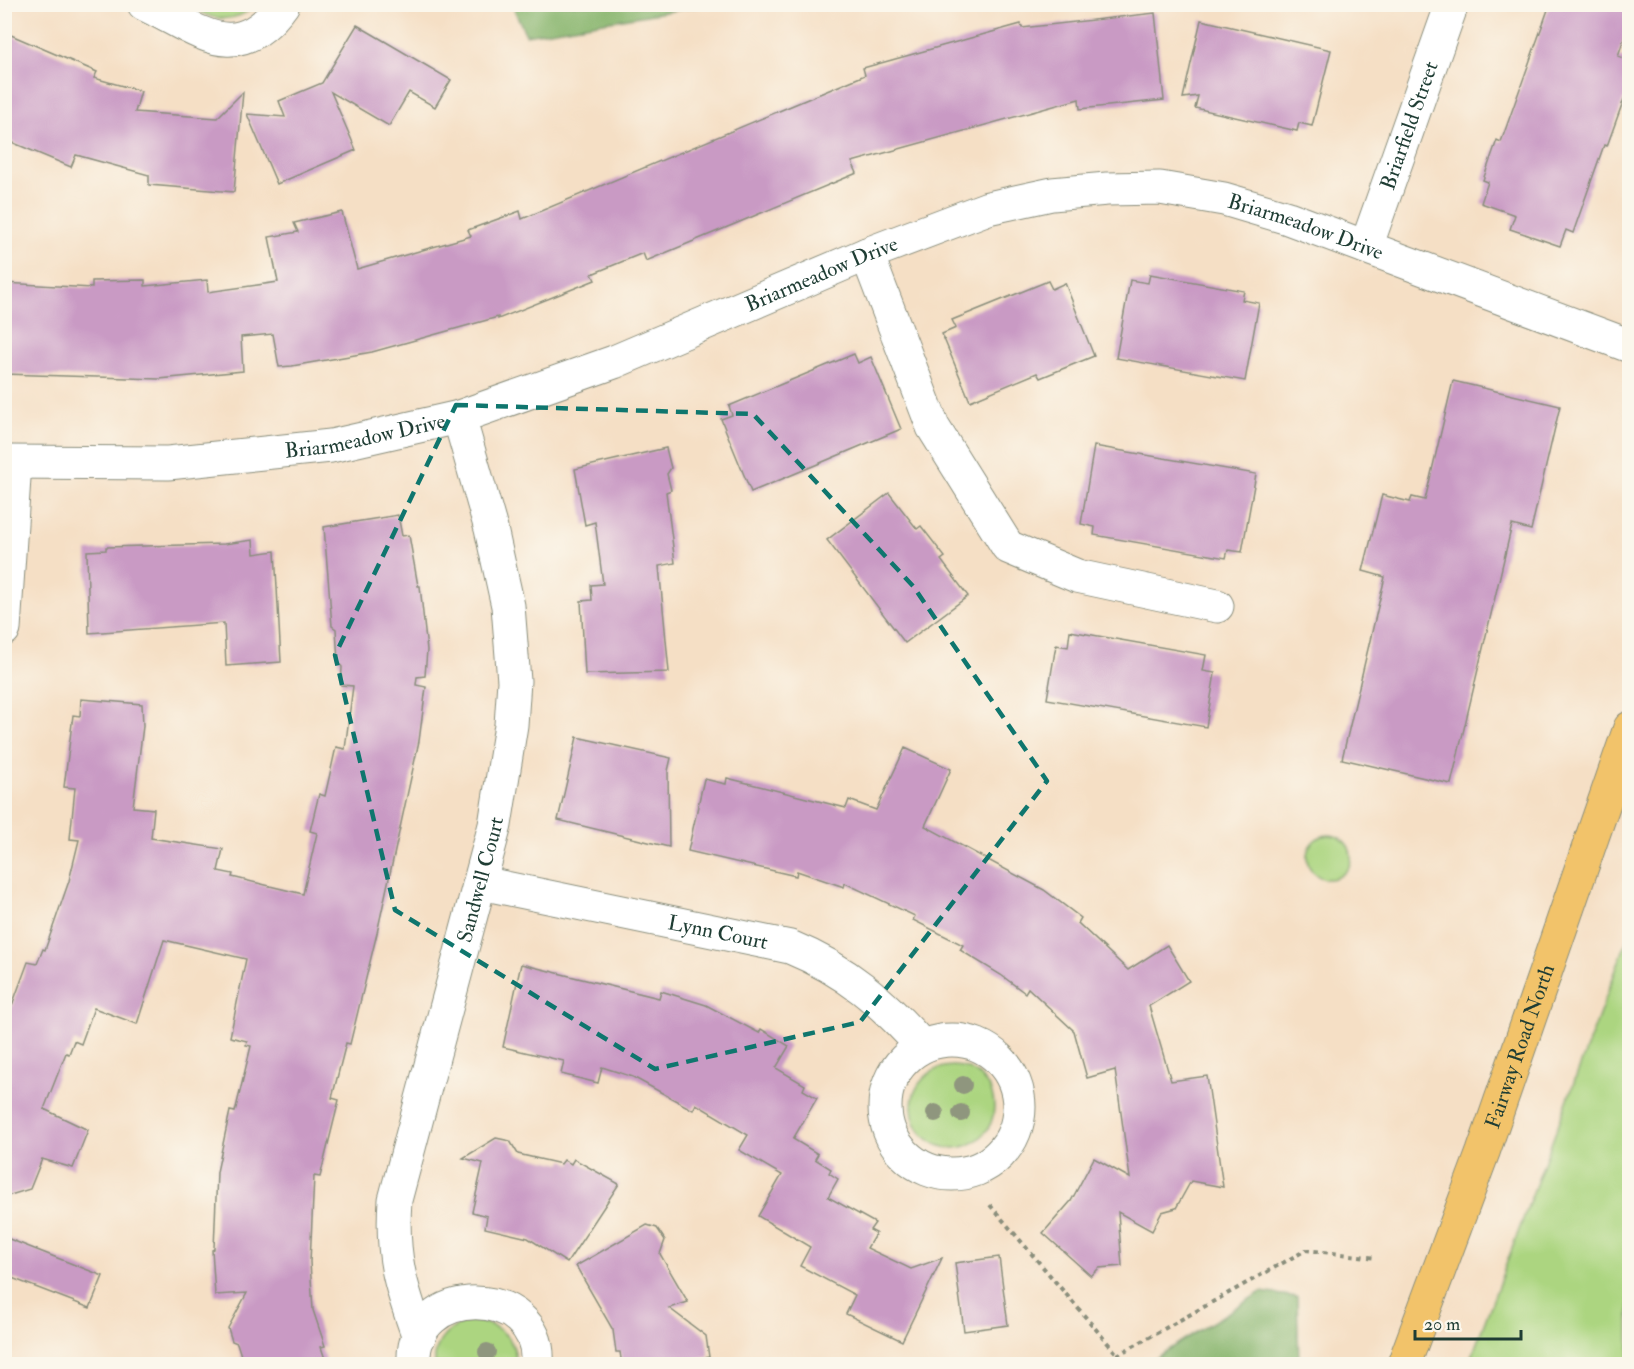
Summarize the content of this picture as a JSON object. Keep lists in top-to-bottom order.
{
  "streets": {
    "main road": ["Fairway Road North"],
    "street": [
      "Briarfield Street",
      "Briarmeadow Drive",
      "Sandwell Court",
      "Lynn Court"
    ]
  },
  "crossings": [
    ["Briarfield Street", "Briarmeadow Drive"],
    ["Briarmeadow Drive", "Sandwell Court"],
    ["Sandwell Court", "Lynn Court"]
  ],
  "scale_bar": "20 m"
}
